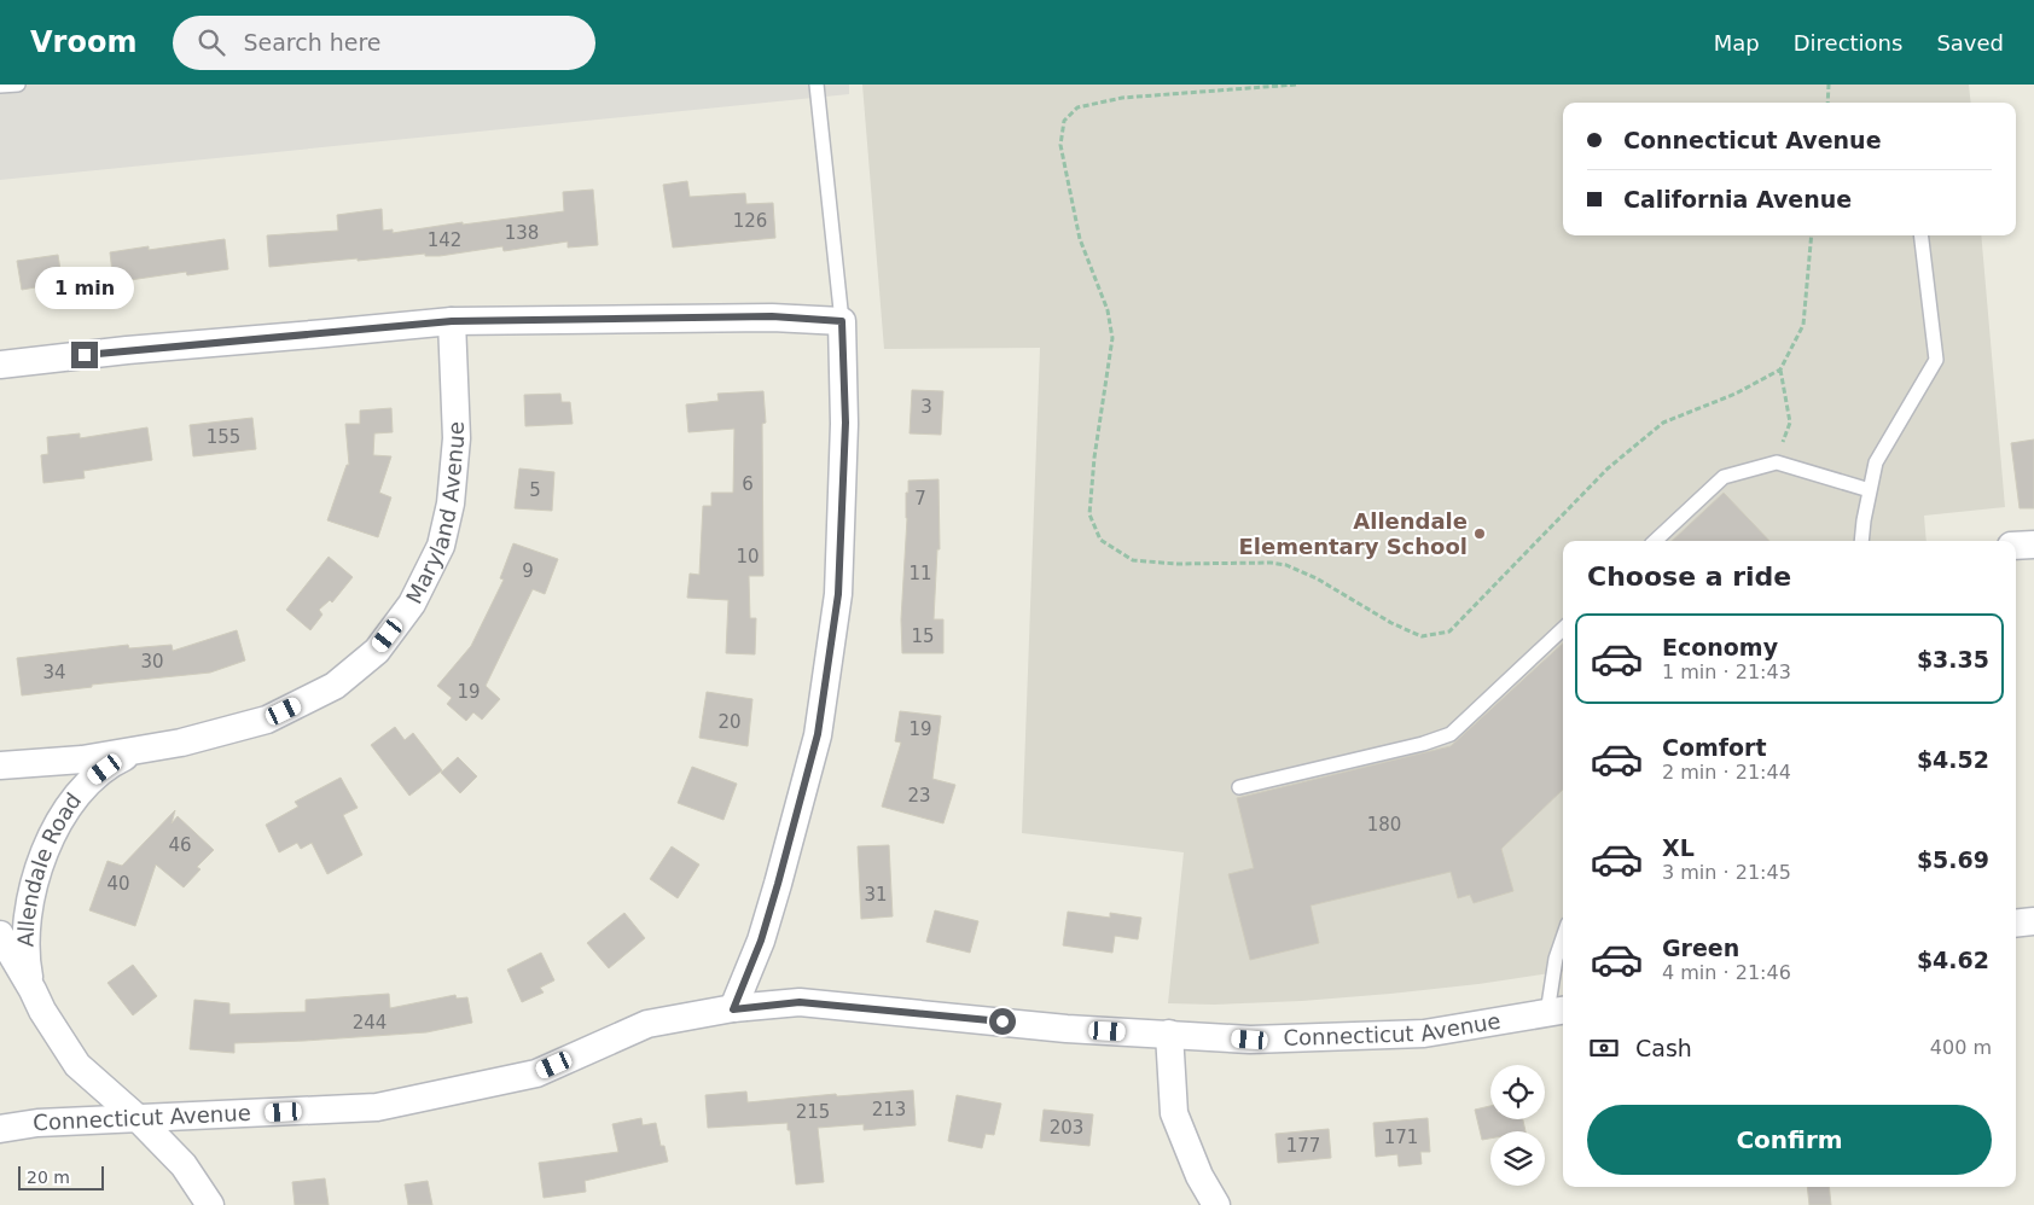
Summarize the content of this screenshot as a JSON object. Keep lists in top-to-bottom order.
{
  "streets": {
    "street": ["Maryland Avenue", "Allendale Road", "Connecticut Avenue"]
  },
  "crossings": [
    ["Maryland Avenue", "Allendale Road"],
    ["Allendale Road", "Connecticut Avenue"]
  ],
  "places": ["Allendale Elementary School"],
  "house_numbers": [
    "126",
    "138",
    "142",
    "3",
    "155",
    "6",
    "5",
    "7",
    "10",
    "9",
    "11",
    "15",
    "30",
    "34",
    "19",
    "20",
    "19",
    "23",
    "180",
    "46",
    "40",
    "31",
    "244",
    "213",
    "215",
    "203",
    "171",
    "177"
  ],
  "scale_bar": "20 m",
  "page": {
    "header": "Vroom",
    "search": "Search here",
    "nav": ["Map", "Directions", "Saved"],
    "banner": ["Connecticut Avenue", "California Avenue"],
    "bubble": "1 min",
    "heading": "Choose a ride",
    "list": [
      {
        "name": "Economy",
        "note": "1 min · 21:43",
        "value": "$3.35"
      },
      {
        "name": "Comfort",
        "note": "2 min · 21:44",
        "value": "$4.52"
      },
      {
        "name": "XL",
        "note": "3 min · 21:45",
        "value": "$5.69"
      },
      {
        "name": "Green",
        "note": "4 min · 21:46",
        "value": "$4.62"
      }
    ],
    "pay": ["Cash", "400 m"],
    "buttons": "Confirm",
    "scale": "20 m"
  }
}
